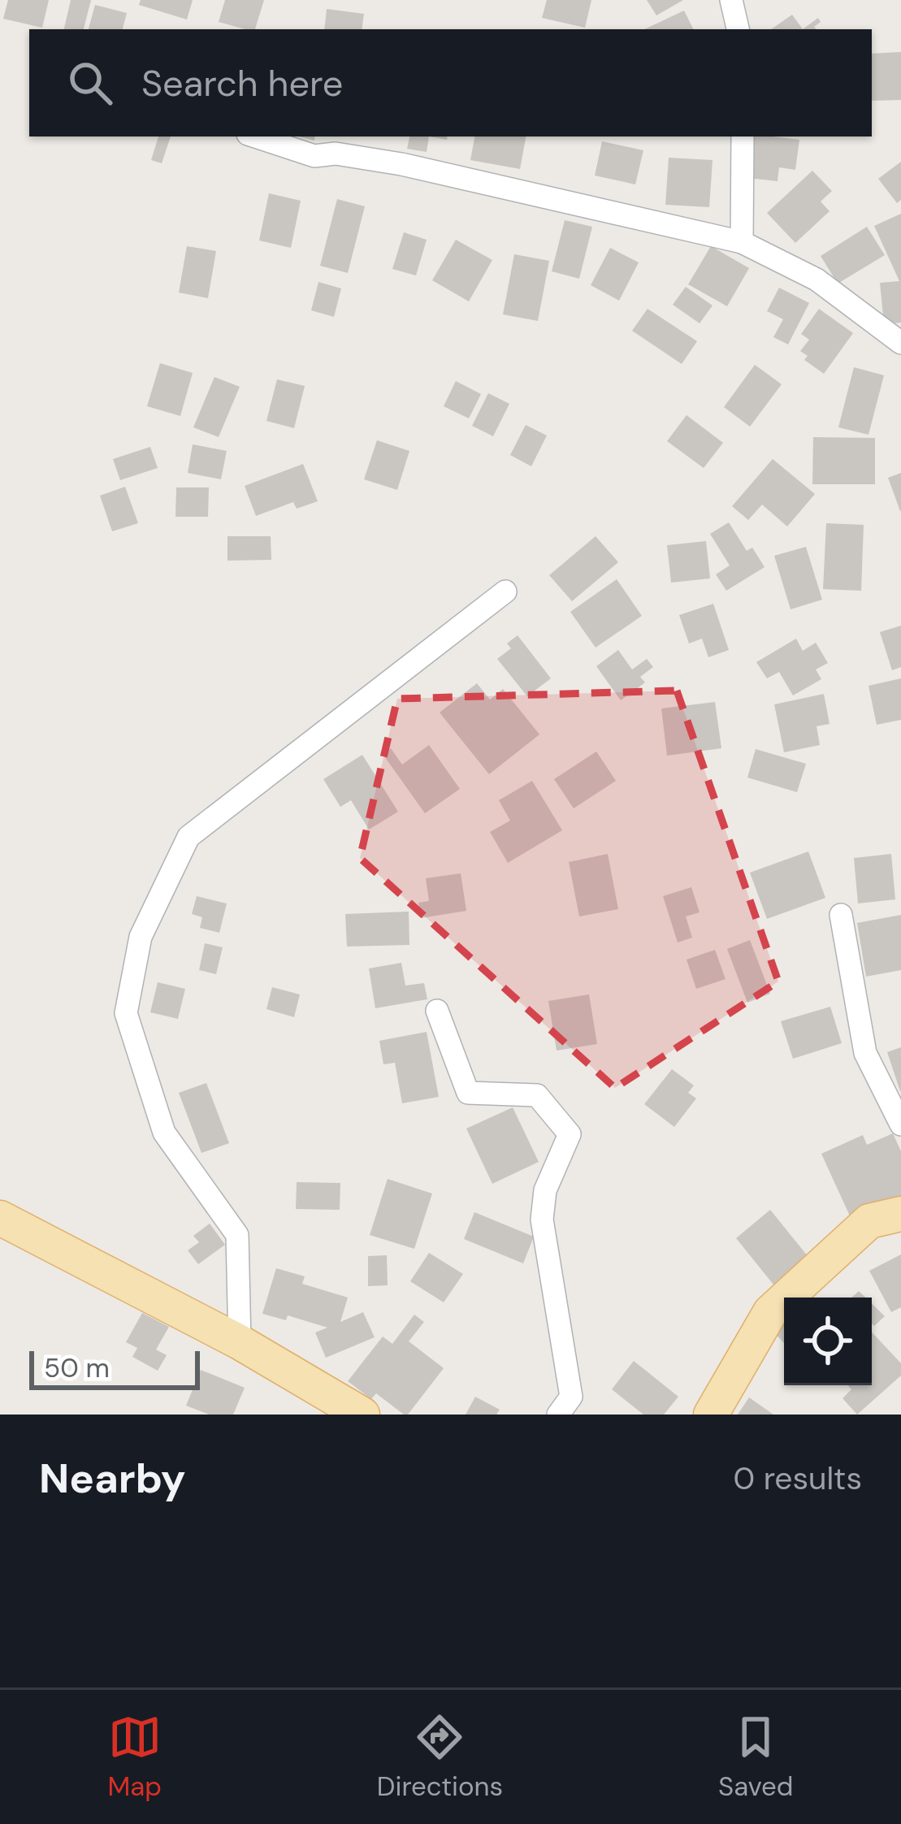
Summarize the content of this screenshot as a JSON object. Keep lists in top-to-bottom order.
{
  "scale_bar": "50 m",
  "page": {
    "search": "Search here",
    "scale": "50 m",
    "heading": ["Nearby", "0 results"],
    "nav": ["Map", "Directions", "Saved"]
  }
}
